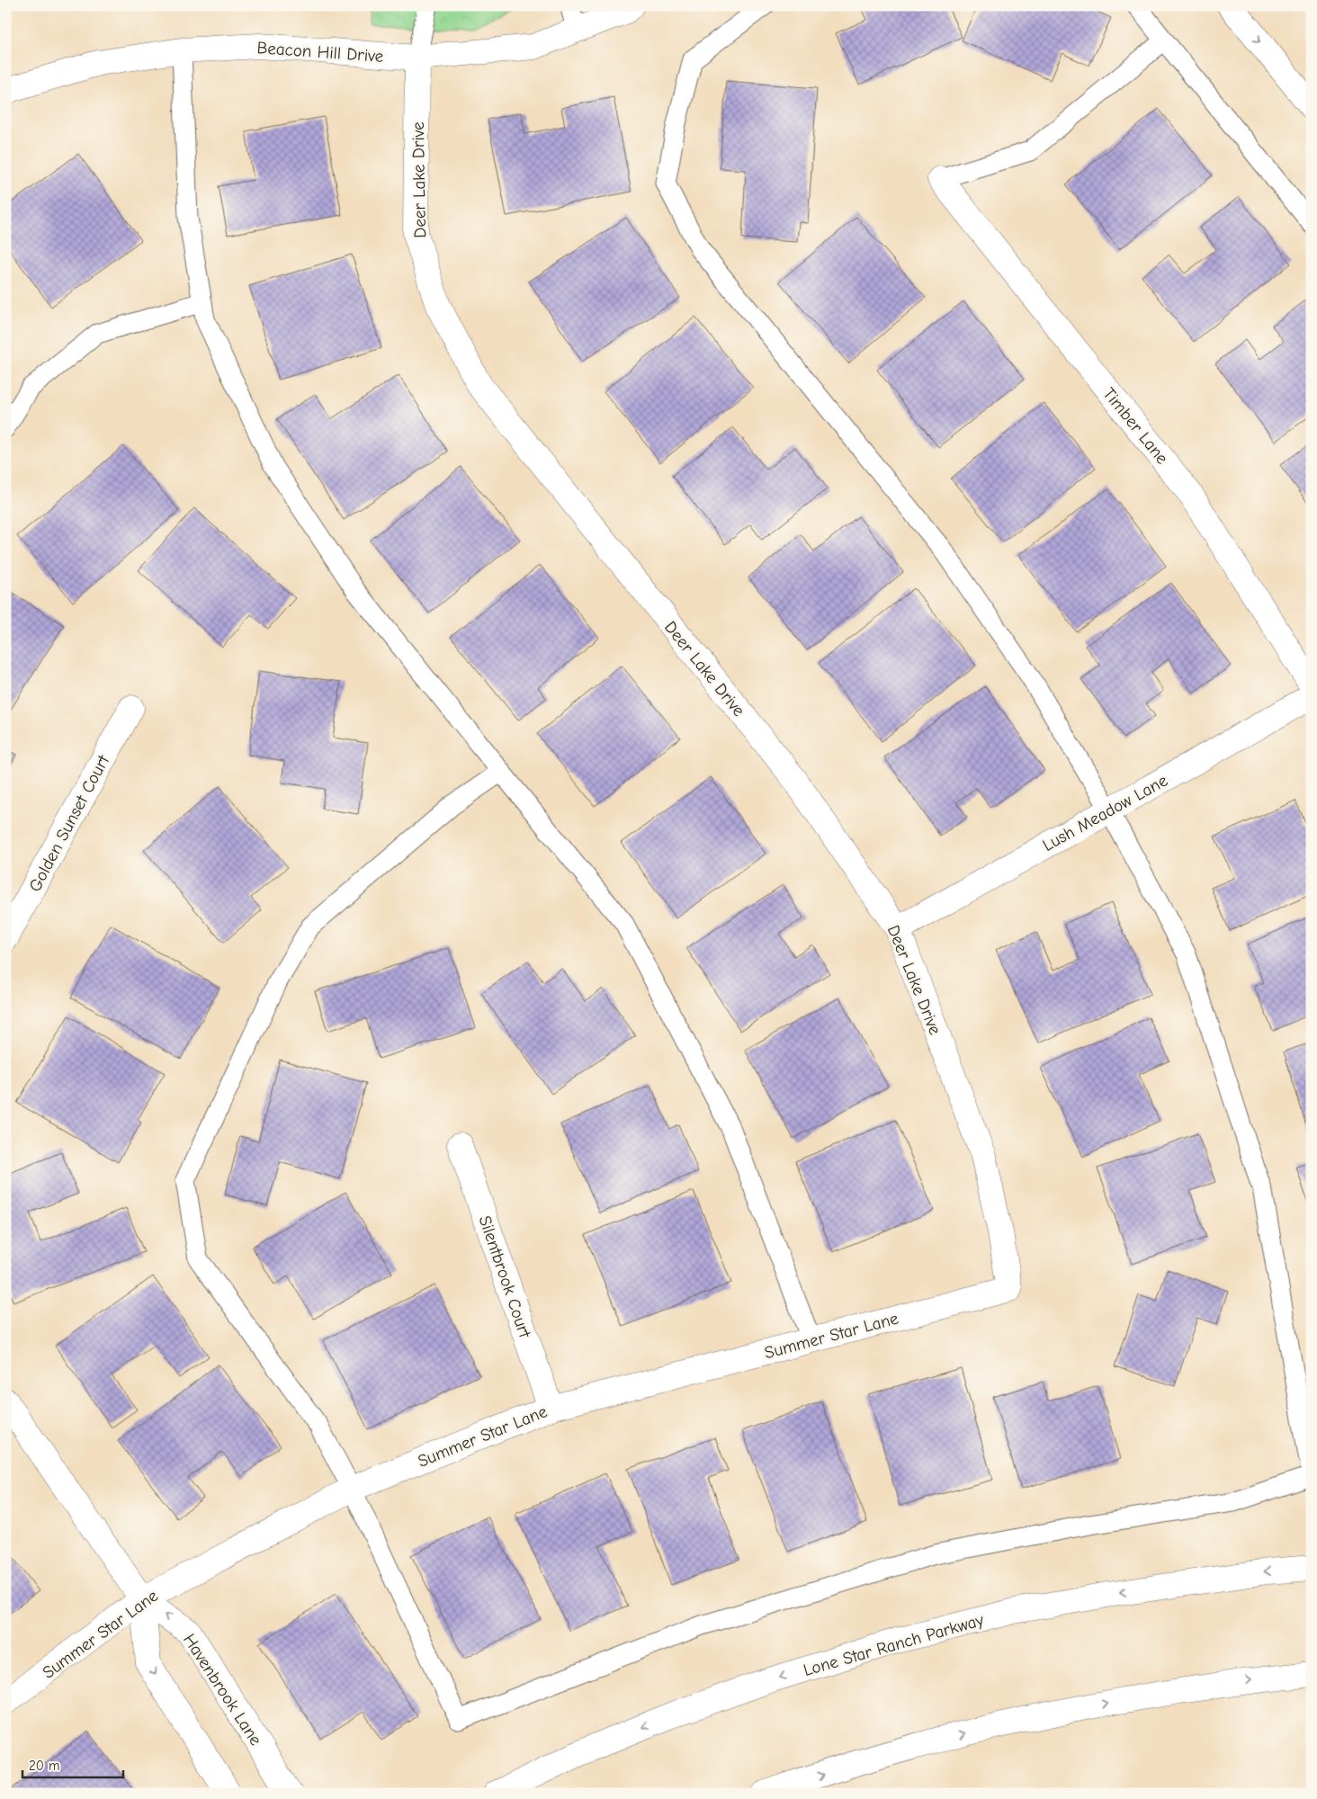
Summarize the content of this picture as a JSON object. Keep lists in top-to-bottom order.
{
  "streets": {
    "street": [
      "Beacon Hill Drive",
      "Deer Lake Drive",
      "Timber Lane",
      "Lush Meadow Lane",
      "Golden Sunset Court",
      "Silentbrook Court",
      "Summer Star Lane",
      "Lone Star Ranch Parkway",
      "Havenbrook Lane"
    ]
  },
  "crossings": [
    ["Beacon Hill Drive", "Deer Lake Drive"],
    ["Deer Lake Drive", "Lush Meadow Lane"],
    ["Deer Lake Drive", "Summer Star Lane"],
    ["Silentbrook Court", "Summer Star Lane"],
    ["Summer Star Lane", "Havenbrook Lane"]
  ],
  "scale_bar": "20 m"
}
